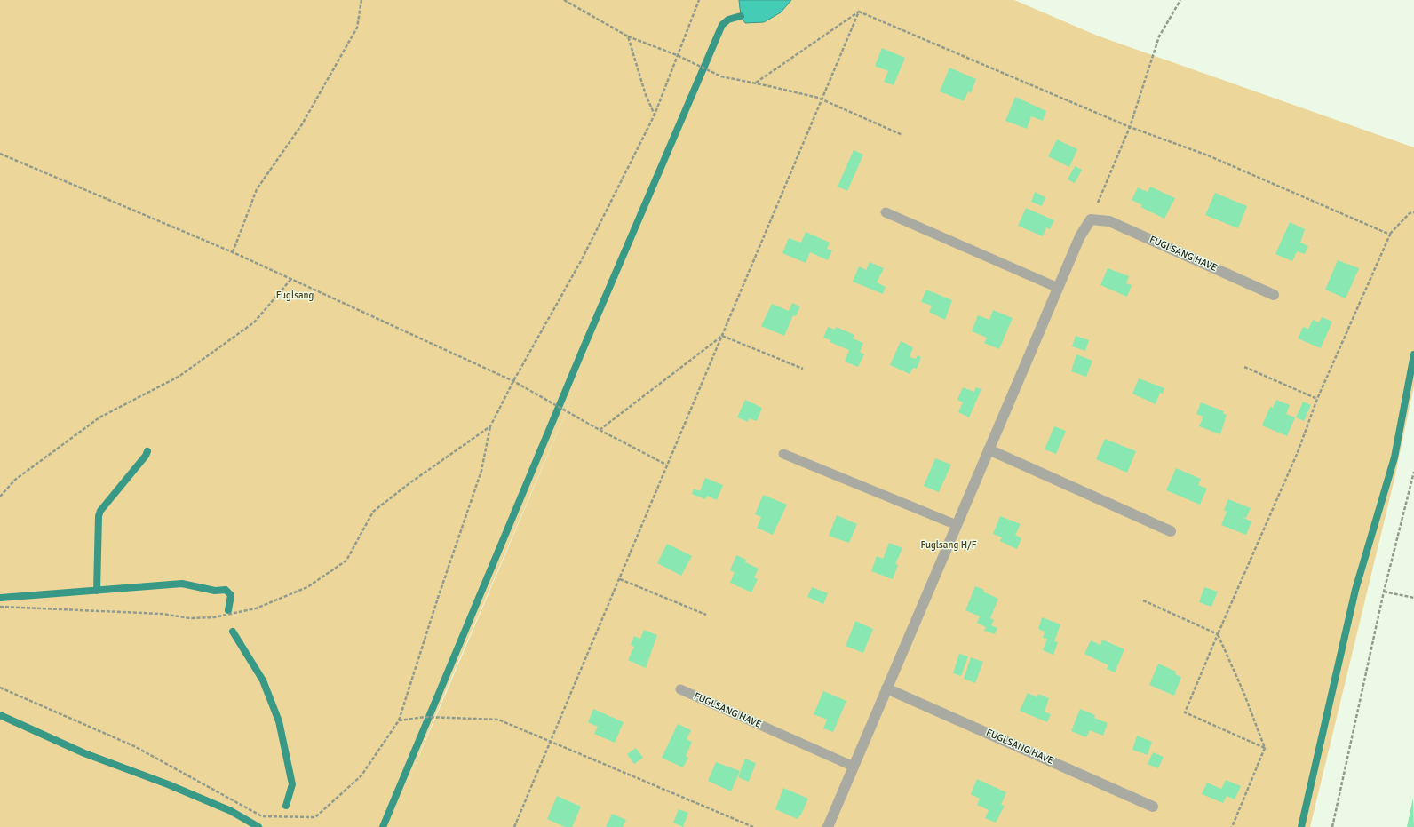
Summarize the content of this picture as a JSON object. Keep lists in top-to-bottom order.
{
  "streets": {
    "street": ["FUGLSANG HAVE"]
  },
  "parks": ["Fuglsang", "Fuglsang H/F"]
}
